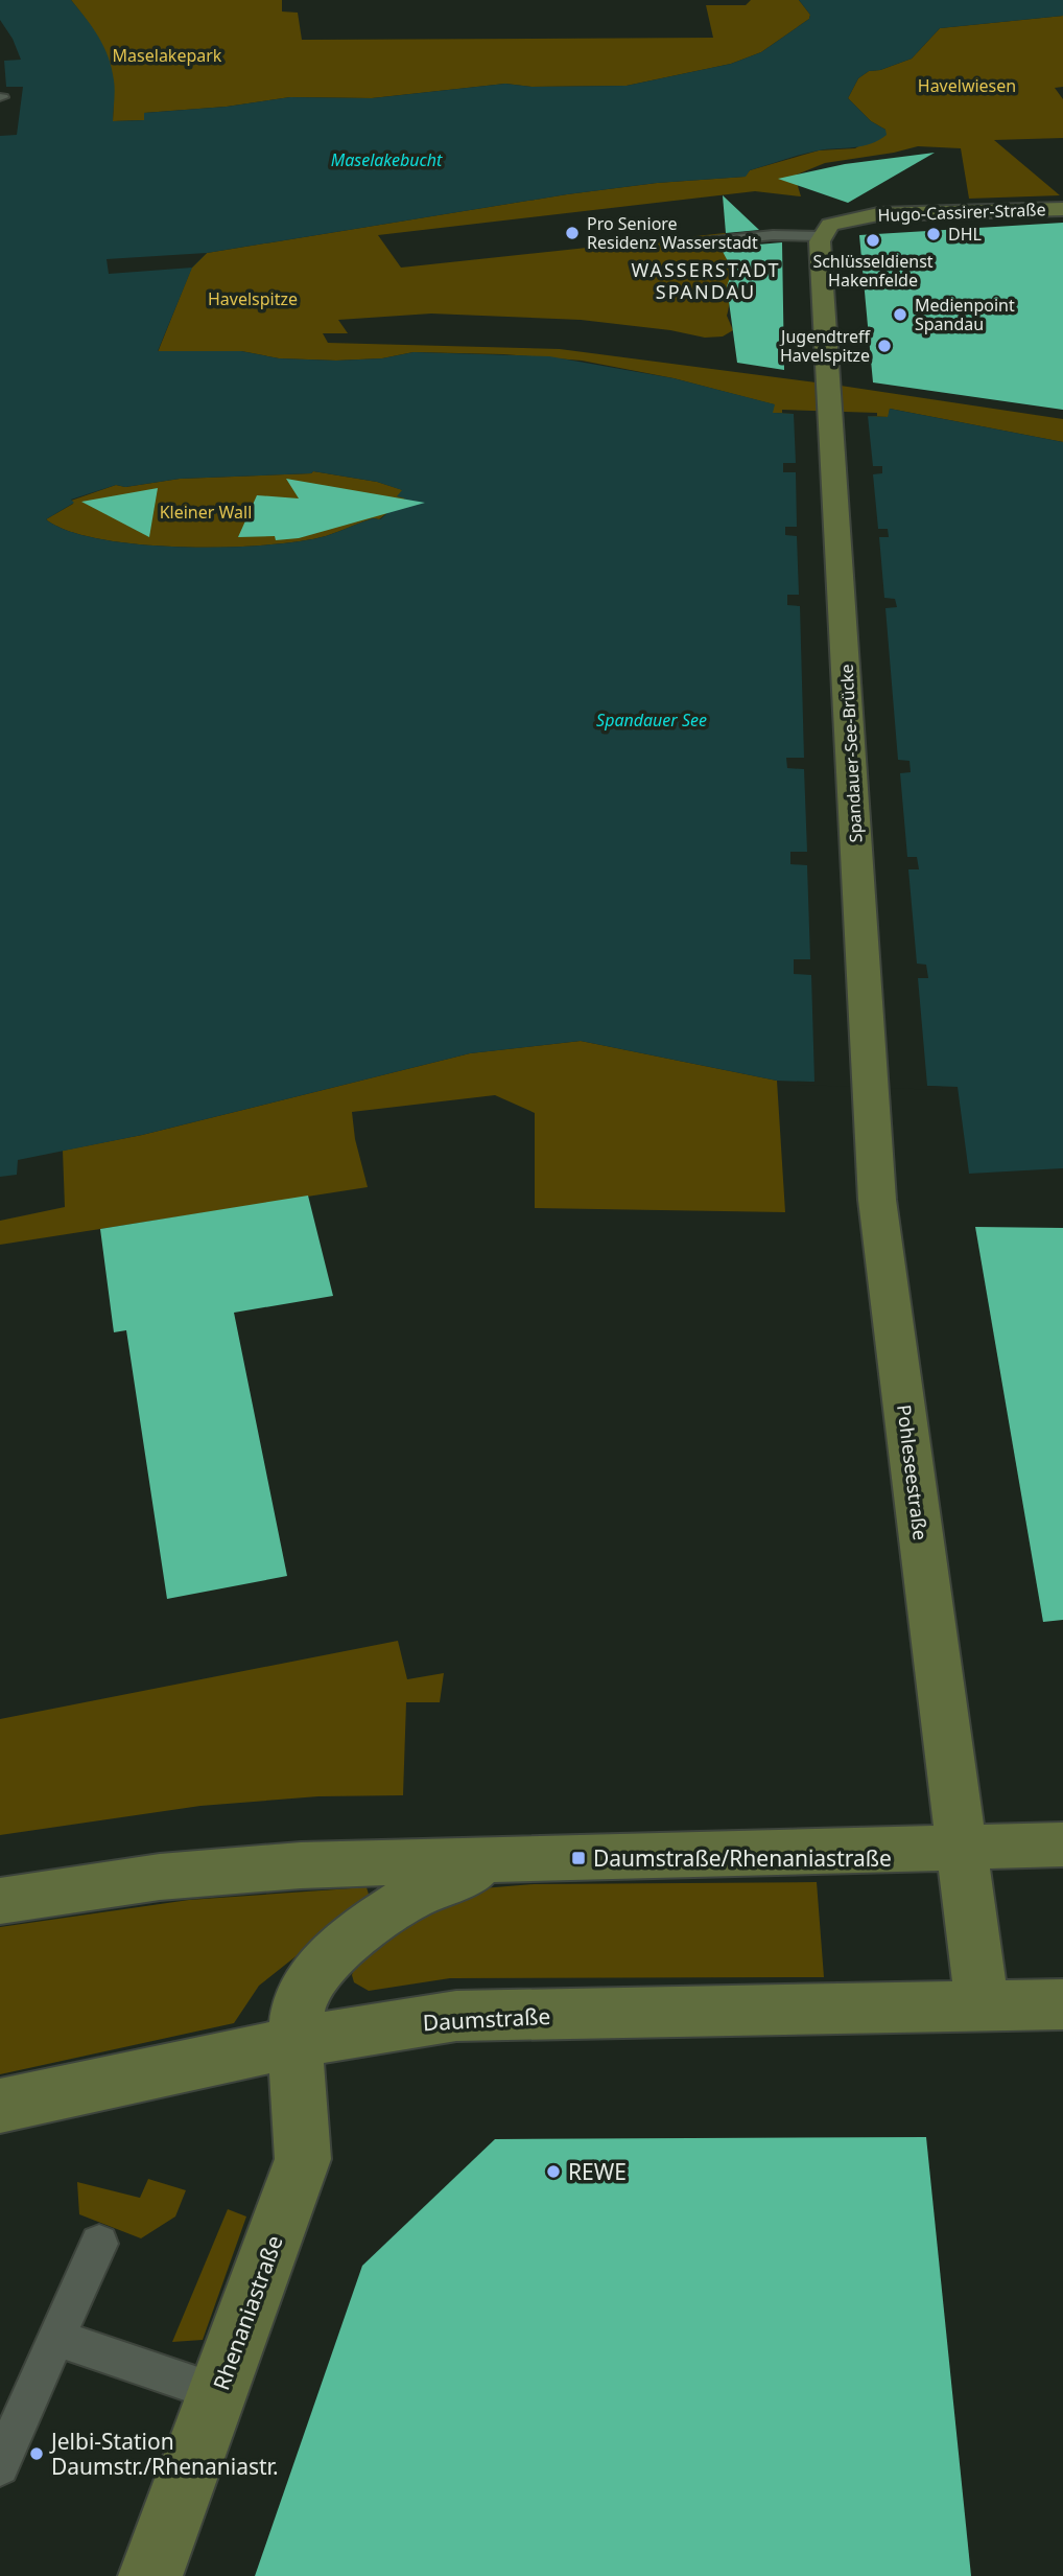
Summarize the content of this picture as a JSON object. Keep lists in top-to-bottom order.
{
  "streets": {
    "street": [
      "Hugo-Cassirer-Straße",
      "Spandauer-See-Brücke",
      "Pohleseestraße",
      "Daumstraße",
      "Rhenaniastraße"
    ]
  },
  "crossings": [
    ["Hugo-Cassirer-Straße", "Spandauer-See-Brücke"],
    ["Spandauer-See-Brücke", "Pohleseestraße"],
    ["Daumstraße", "Rhenaniastraße"]
  ],
  "districts": ["WASSERSTADT SPANDAU"],
  "water": ["Maselakebucht", "Spandauer See"],
  "parks": [
    "Maselakepark",
    "Havelwiesen",
    "Havelspitze",
    "Kleiner Wall"
  ],
  "places": {
    "other": [
      "Pro Seniore Residenz Wasserstadt",
      "DHL",
      "Schlüsseldienst Hakenfelde",
      "Medienpoint Spandau",
      "Jugendtreff Havelspitze",
      "REWE",
      "Jelbi-Station Daumstr./Rhenaniastr."
    ],
    "transit": ["Daumstraße/Rhenaniastraße"]
  }
}
